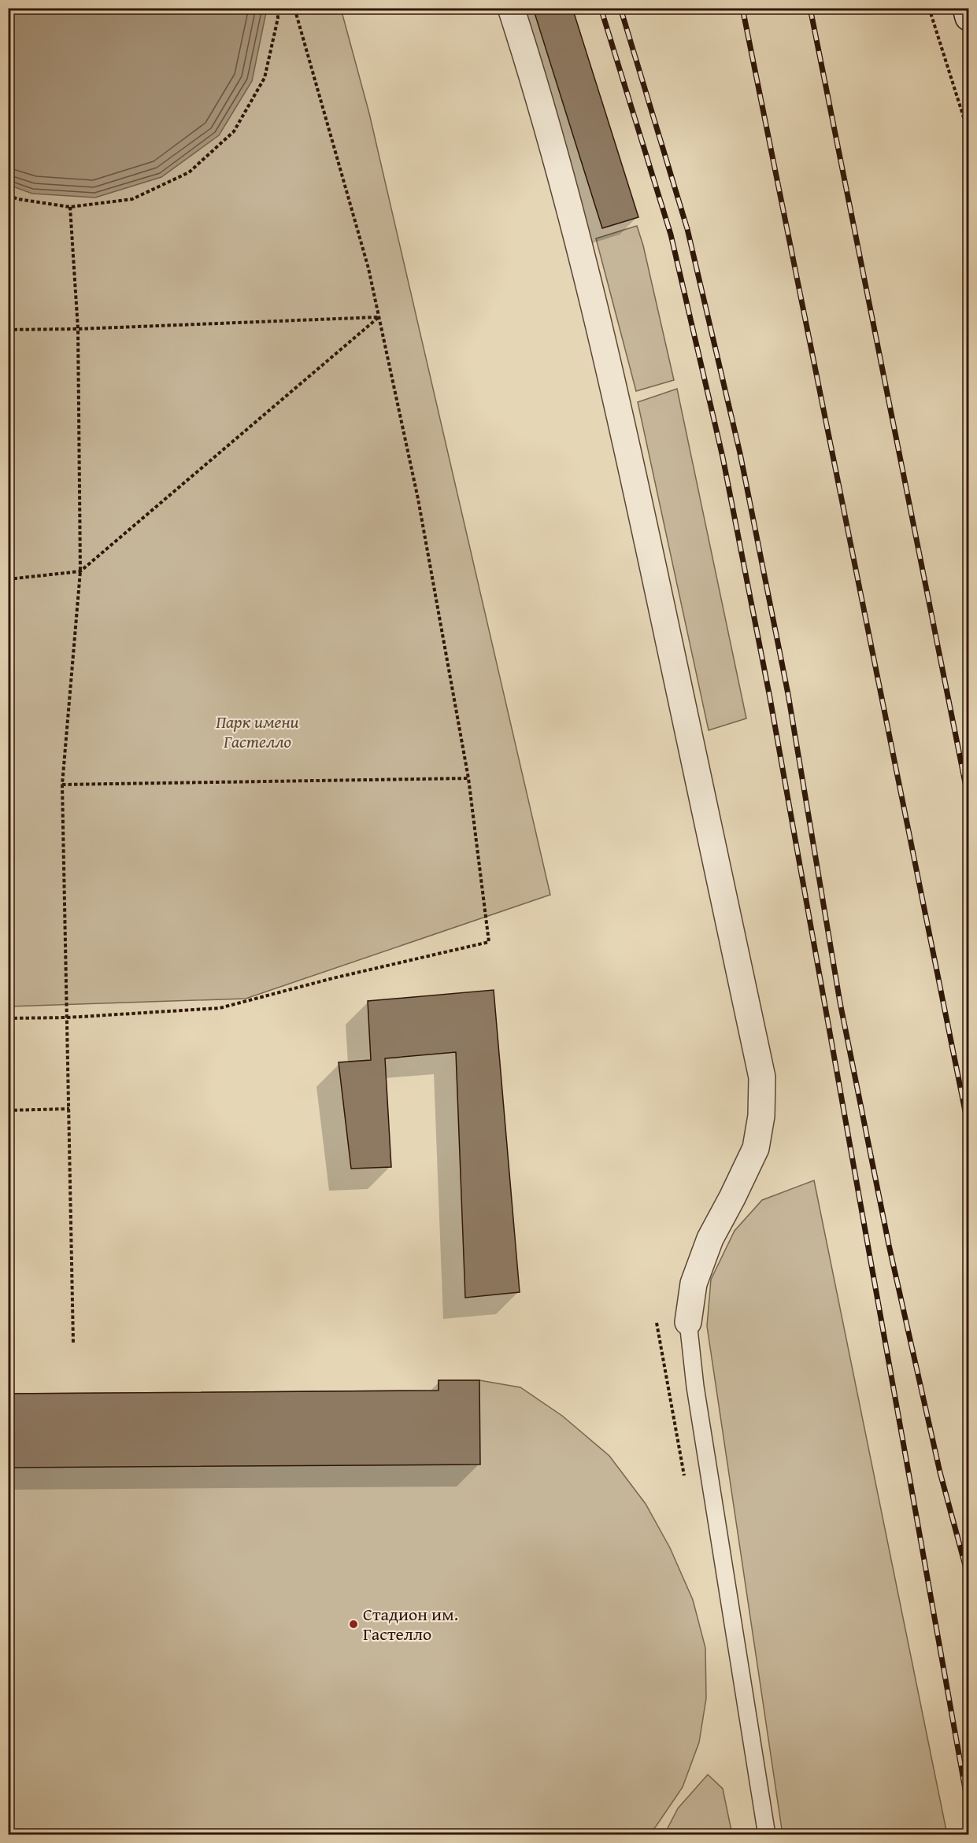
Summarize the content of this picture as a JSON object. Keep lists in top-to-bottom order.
{
  "parks": ["Парк имени Гастелло"],
  "places": ["Стадион им. Гастелло"]
}
